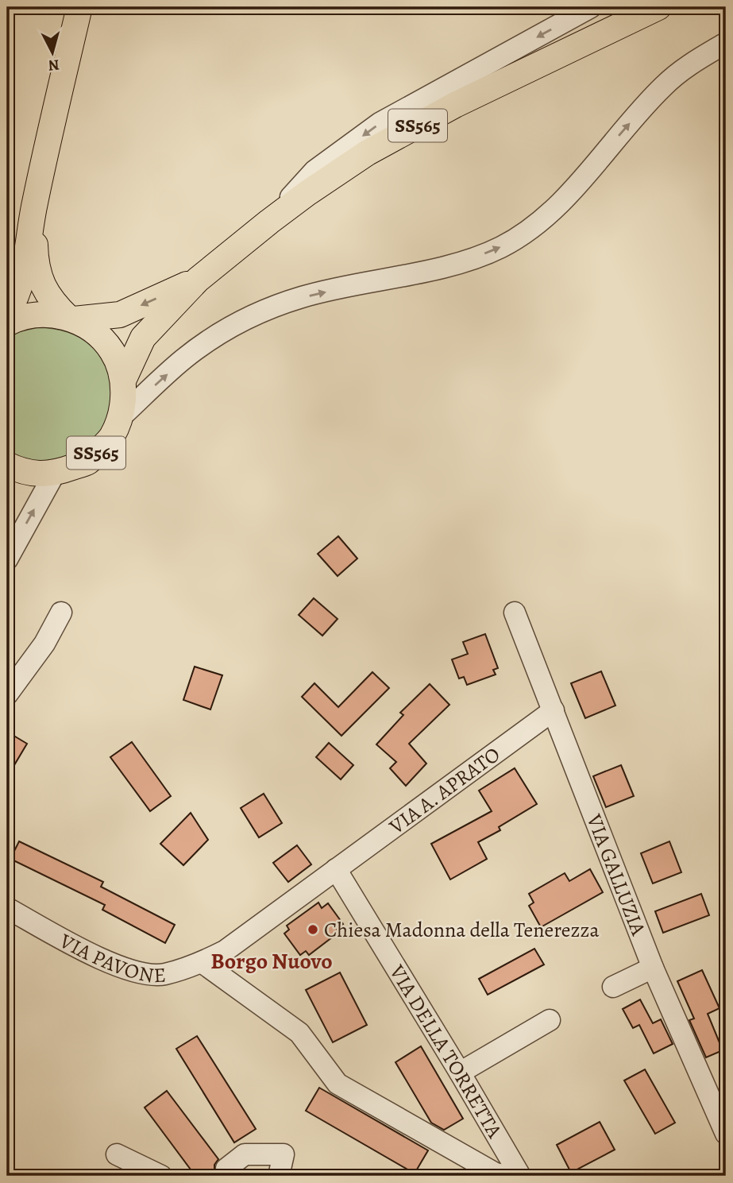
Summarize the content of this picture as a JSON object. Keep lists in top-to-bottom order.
{
  "streets": {
    "main road": ["SS565"],
    "street": [
      "VIA A. APRATO",
      "VIA GALLUZIA",
      "VIA PAVONE",
      "VIA DELLA TORRETTA"
    ]
  },
  "crossings": [
    ["VIA A. APRATO", "VIA GALLUZIA"],
    ["VIA A. APRATO", "VIA PAVONE"],
    ["VIA A. APRATO", "VIA DELLA TORRETTA"],
    ["VIA PAVONE", "VIA DELLA TORRETTA"]
  ],
  "districts": ["Borgo Nuovo"],
  "places": ["Chiesa Madonna della Tenerezza"],
  "north": "bottom"
}
